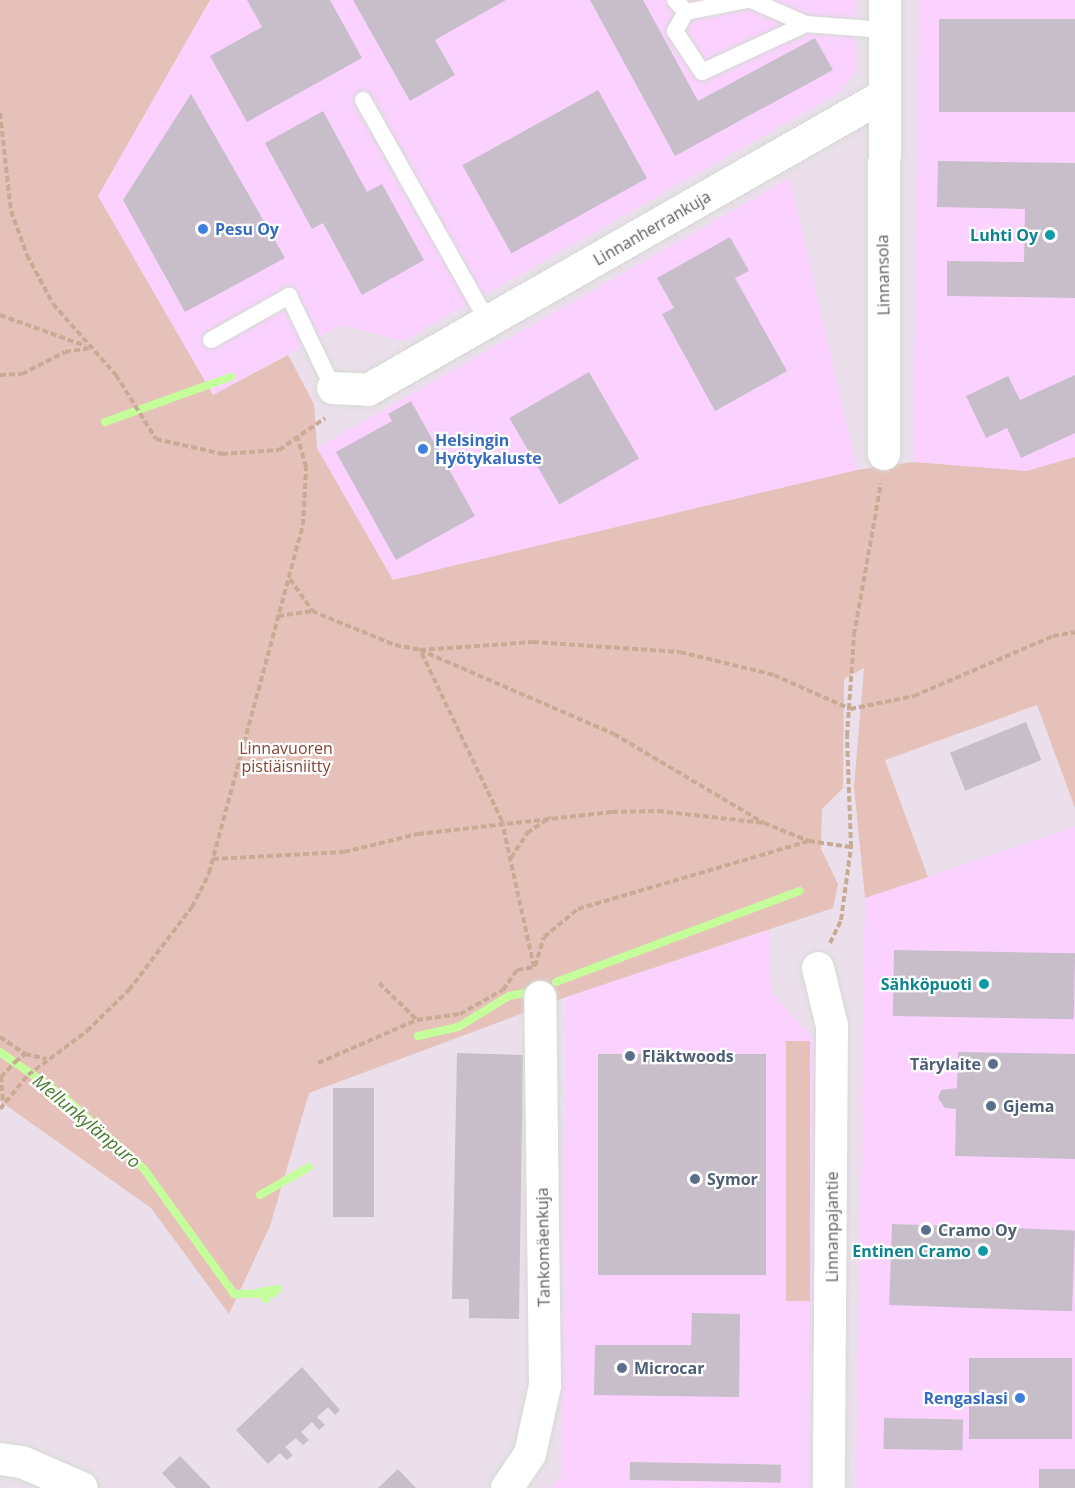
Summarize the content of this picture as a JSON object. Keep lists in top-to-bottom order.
{
  "streets": {
    "street": [
      "Linnanherrankuja",
      "Linnansola",
      "Linnanpajantie",
      "Tankomäenkuja"
    ]
  },
  "crossings": [
    ["Linnanherrankuja", "Linnansola"]
  ],
  "water": ["Mellunkylänpuro"],
  "parks": ["Linnavuoren pistiäisniitty"],
  "places": [
    "Pesu Oy",
    "Luhti Oy",
    "Helsingin Hyötykaluste",
    "Sähköpuoti",
    "Fläktwoods",
    "Tärylaite",
    "Gjema",
    "Symor",
    "Cramo Oy",
    "Entinen Cramo",
    "Microcar",
    "Rengaslasi"
  ]
}
